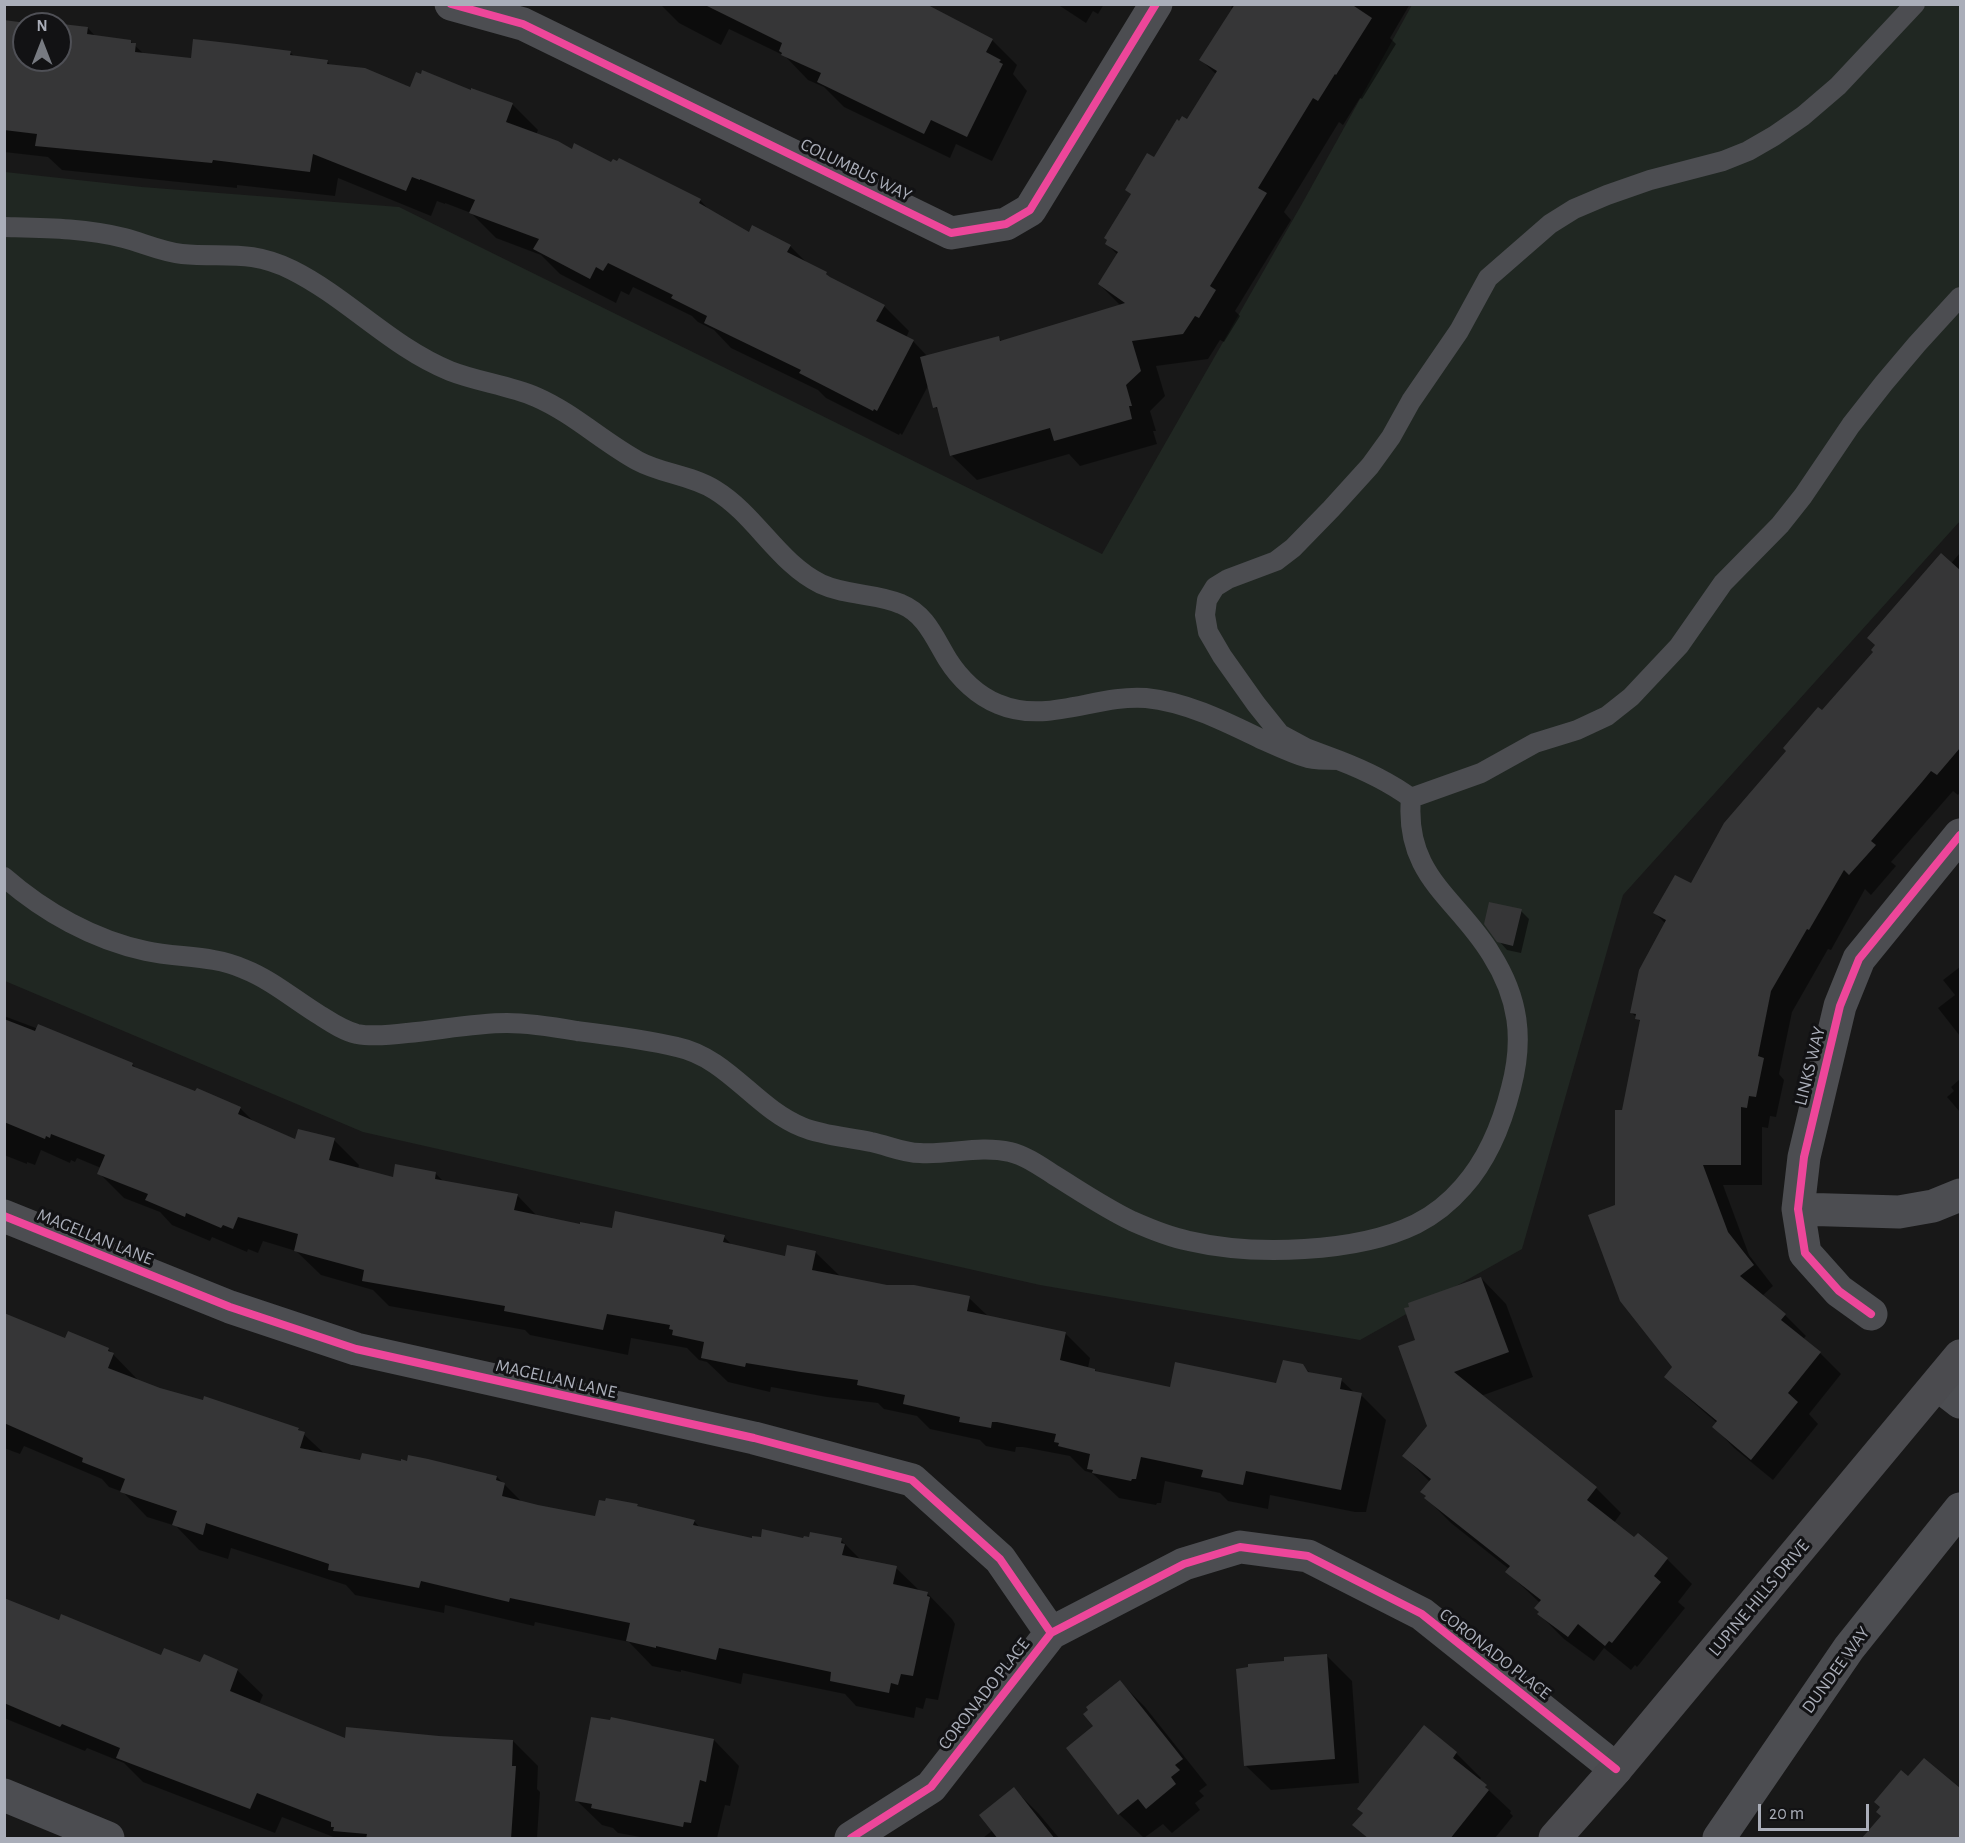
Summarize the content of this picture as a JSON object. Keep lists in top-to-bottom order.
{
  "streets": {
    "street": [
      "COLUMBUS WAY",
      "LINKS WAY",
      "MAGELLAN LANE",
      "LUPINE HILLS DRIVE",
      "CORONADO PLACE",
      "DUNDEE WAY"
    ]
  },
  "crossings": [
    ["MAGELLAN LANE", "CORONADO PLACE"],
    ["LUPINE HILLS DRIVE", "CORONADO PLACE"]
  ],
  "scale_bar": "20 m",
  "north": "top"
}
